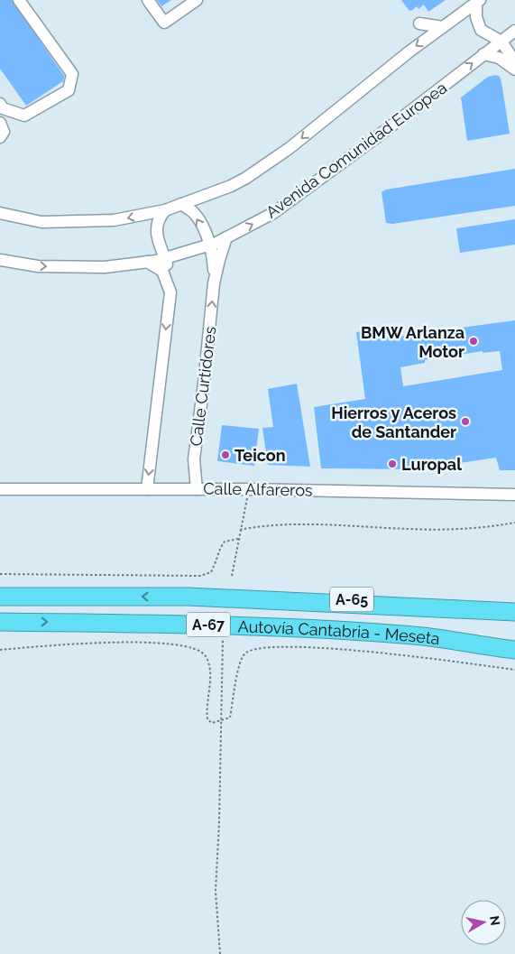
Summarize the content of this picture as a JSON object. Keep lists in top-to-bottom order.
{
  "streets": {
    "highway": ["A-65", "A-67", "Autovía Cantabria - Meseta"],
    "street": ["Avenida Comunidad Europea", "Calle Curtidores", "Calle Alfareros"]
  },
  "crossings": [
    ["Avenida Comunidad Europea", "Calle Curtidores"],
    ["Calle Curtidores", "Calle Alfareros"],
    ["A-65", "Autovía Cantabria - Meseta"]
  ],
  "places": [
    "BMW Arlanza Motor",
    "Hierros y Aceros de Santander",
    "Teicon",
    "Luropal"
  ],
  "north": "right"
}
